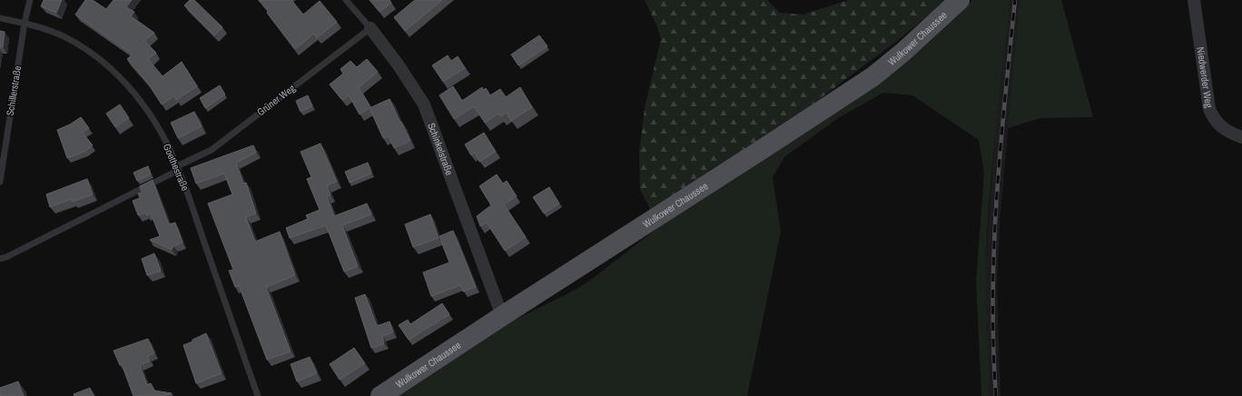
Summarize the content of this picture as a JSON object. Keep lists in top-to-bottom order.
{
  "streets": {
    "main road": ["Wulkower Chaussee"],
    "street": ["Niedwerder Weg", "Schinkelstraße"],
    "lane": ["Schillerstraße", "Grüner Weg", "Goethestraße"]
  },
  "crossings": [
    ["Wulkower Chaussee", "Schinkelstraße"],
    ["Schillerstraße", "Goethestraße"],
    ["Grüner Weg", "Schinkelstraße"],
    ["Grüner Weg", "Goethestraße"]
  ]
}
